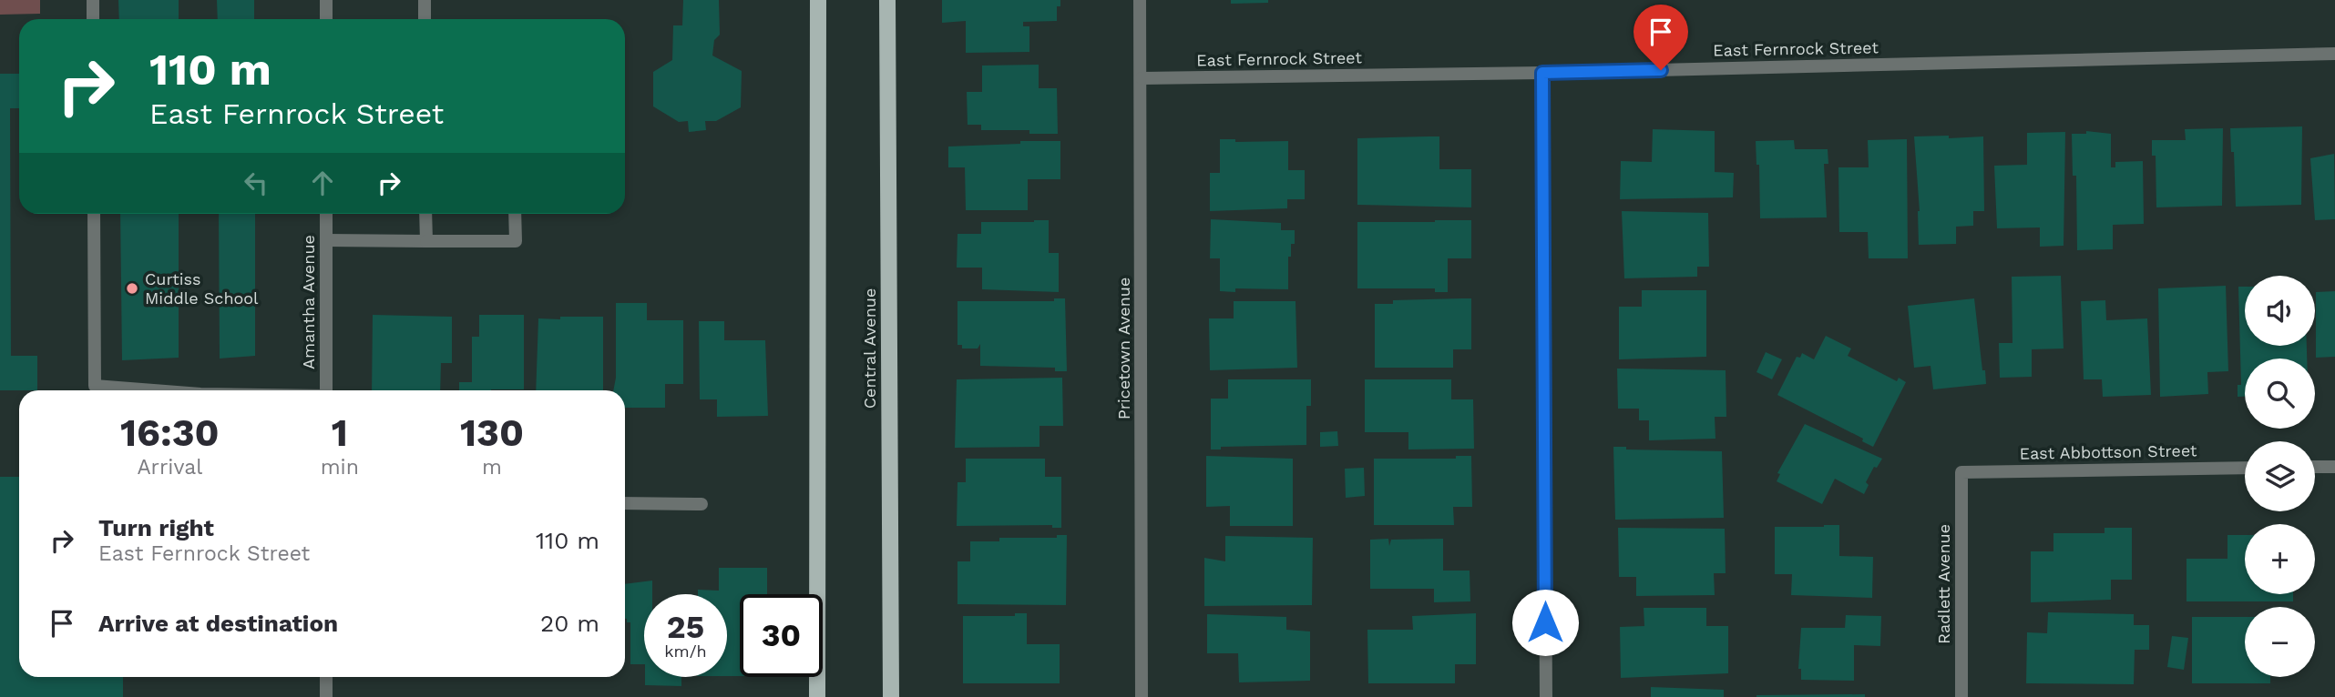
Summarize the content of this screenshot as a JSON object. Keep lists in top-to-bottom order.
{
  "streets": {
    "main road": ["Central Avenue"],
    "street": [
      "East Fernrock Street",
      "Amantha Avenue",
      "Pricetown Avenue",
      "East Abbottson Street",
      "Radlett Avenue"
    ]
  },
  "crossings": [
    ["East Fernrock Street", "Pricetown Avenue"],
    ["East Abbottson Street", "Radlett Avenue"]
  ],
  "places": ["Curtiss Middle School"],
  "page": {
    "turn": ["110 m", "East Fernrock Street"],
    "map_buttons": ["+", "−"],
    "eta": [
      "16:30",
      "Arrival",
      "1",
      "min",
      "130",
      "m"
    ],
    "list": [
      {
        "name": "Turn right",
        "note": "East Fernrock Street",
        "value": "110 m"
      },
      {
        "name": "Arrive at destination",
        "value": "20 m"
      }
    ],
    "speed": "25 km/h",
    "limit": "30"
  }
}
